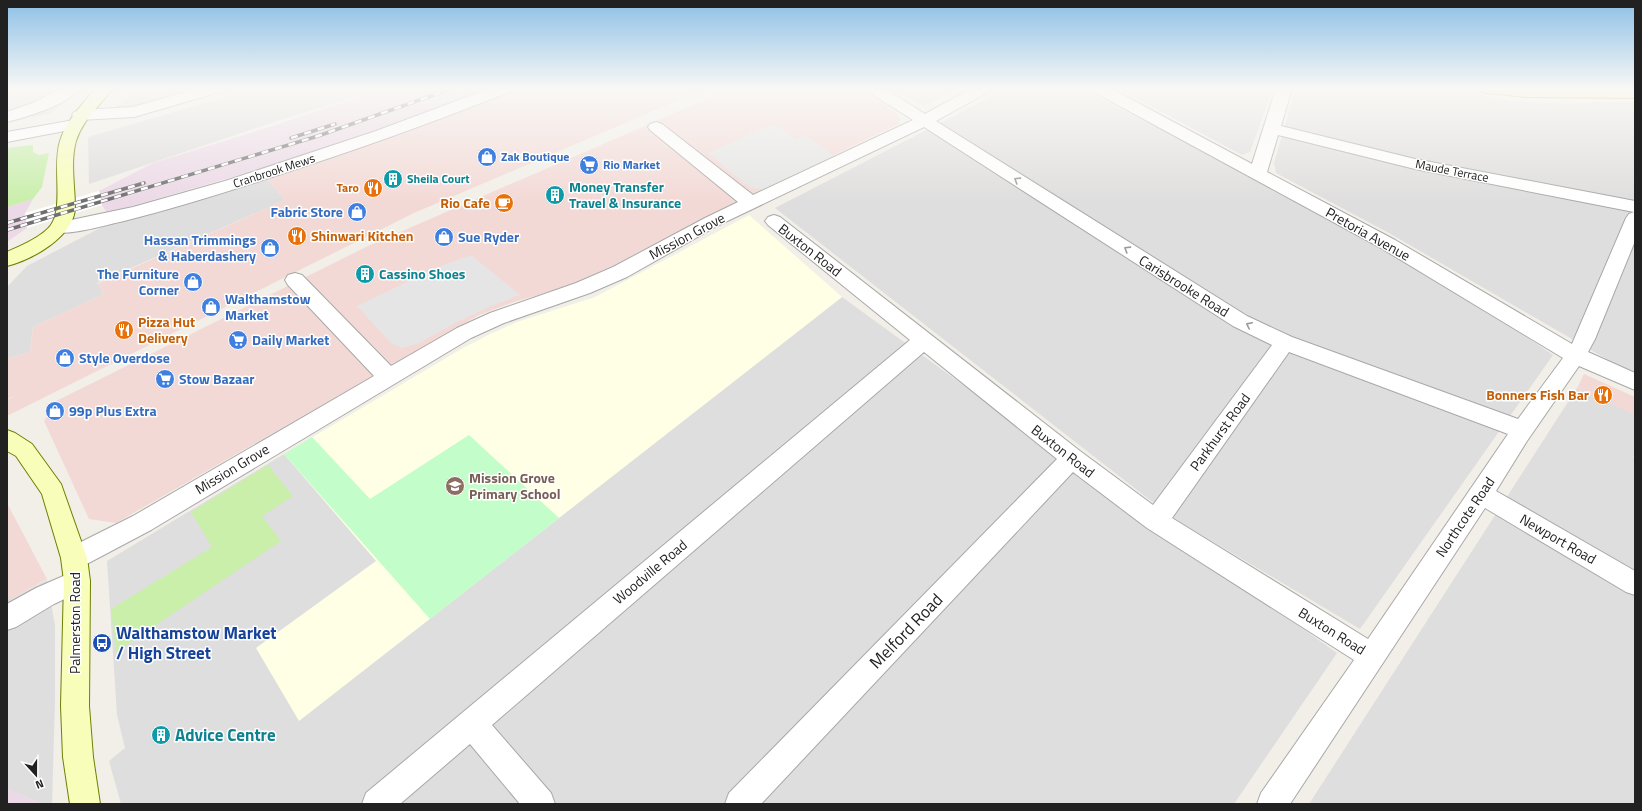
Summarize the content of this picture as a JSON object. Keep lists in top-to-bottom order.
{
  "streets": {
    "street": [
      "Cranbrook Mews",
      "Maude Terrace",
      "Pretoria Avenue",
      "Mission Grove",
      "Buxton Road",
      "Carisbrooke Road",
      "Parkhurst Road",
      "Northcote Road",
      "Newport Road",
      "Woodville Road",
      "Palmerston Road",
      "Melford Road"
    ]
  },
  "crossings": [
    ["Pretoria Avenue", "Northcote Road"],
    ["Mission Grove", "Palmerston Road"],
    ["Buxton Road", "Parkhurst Road"],
    ["Buxton Road", "Northcote Road"],
    ["Buxton Road", "Woodville Road"],
    ["Buxton Road", "Melford Road"],
    ["Carisbrooke Road", "Parkhurst Road"],
    ["Carisbrooke Road", "Northcote Road"],
    ["Northcote Road", "Newport Road"]
  ],
  "one_way": ["Carisbrooke Road"],
  "places": {
    "shop": [
      "Zak Boutique",
      "Fabric Store",
      "Sue Ryder",
      "Hassan Trimmings & Haberdashery",
      "The Furniture Corner",
      "Walthamstow Market",
      "Style Overdose",
      "99p Plus Extra"
    ],
    "supermarket": ["Rio Market", "Daily Market", "Stow Bazaar"],
    "building": [
      "Sheila Court",
      "Money Transfer Travel & Insurance",
      "Cassino Shoes",
      "Advice Centre"
    ],
    "restaurant": [
      "Taro",
      "Shinwari Kitchen",
      "Pizza Hut Delivery",
      "Bonners Fish Bar"
    ],
    "cafe": ["Rio Cafe"],
    "school or university": ["Mission Grove Primary School"],
    "bus stop": ["Walthamstow Market / High Street"]
  },
  "north": "bottom"
}
